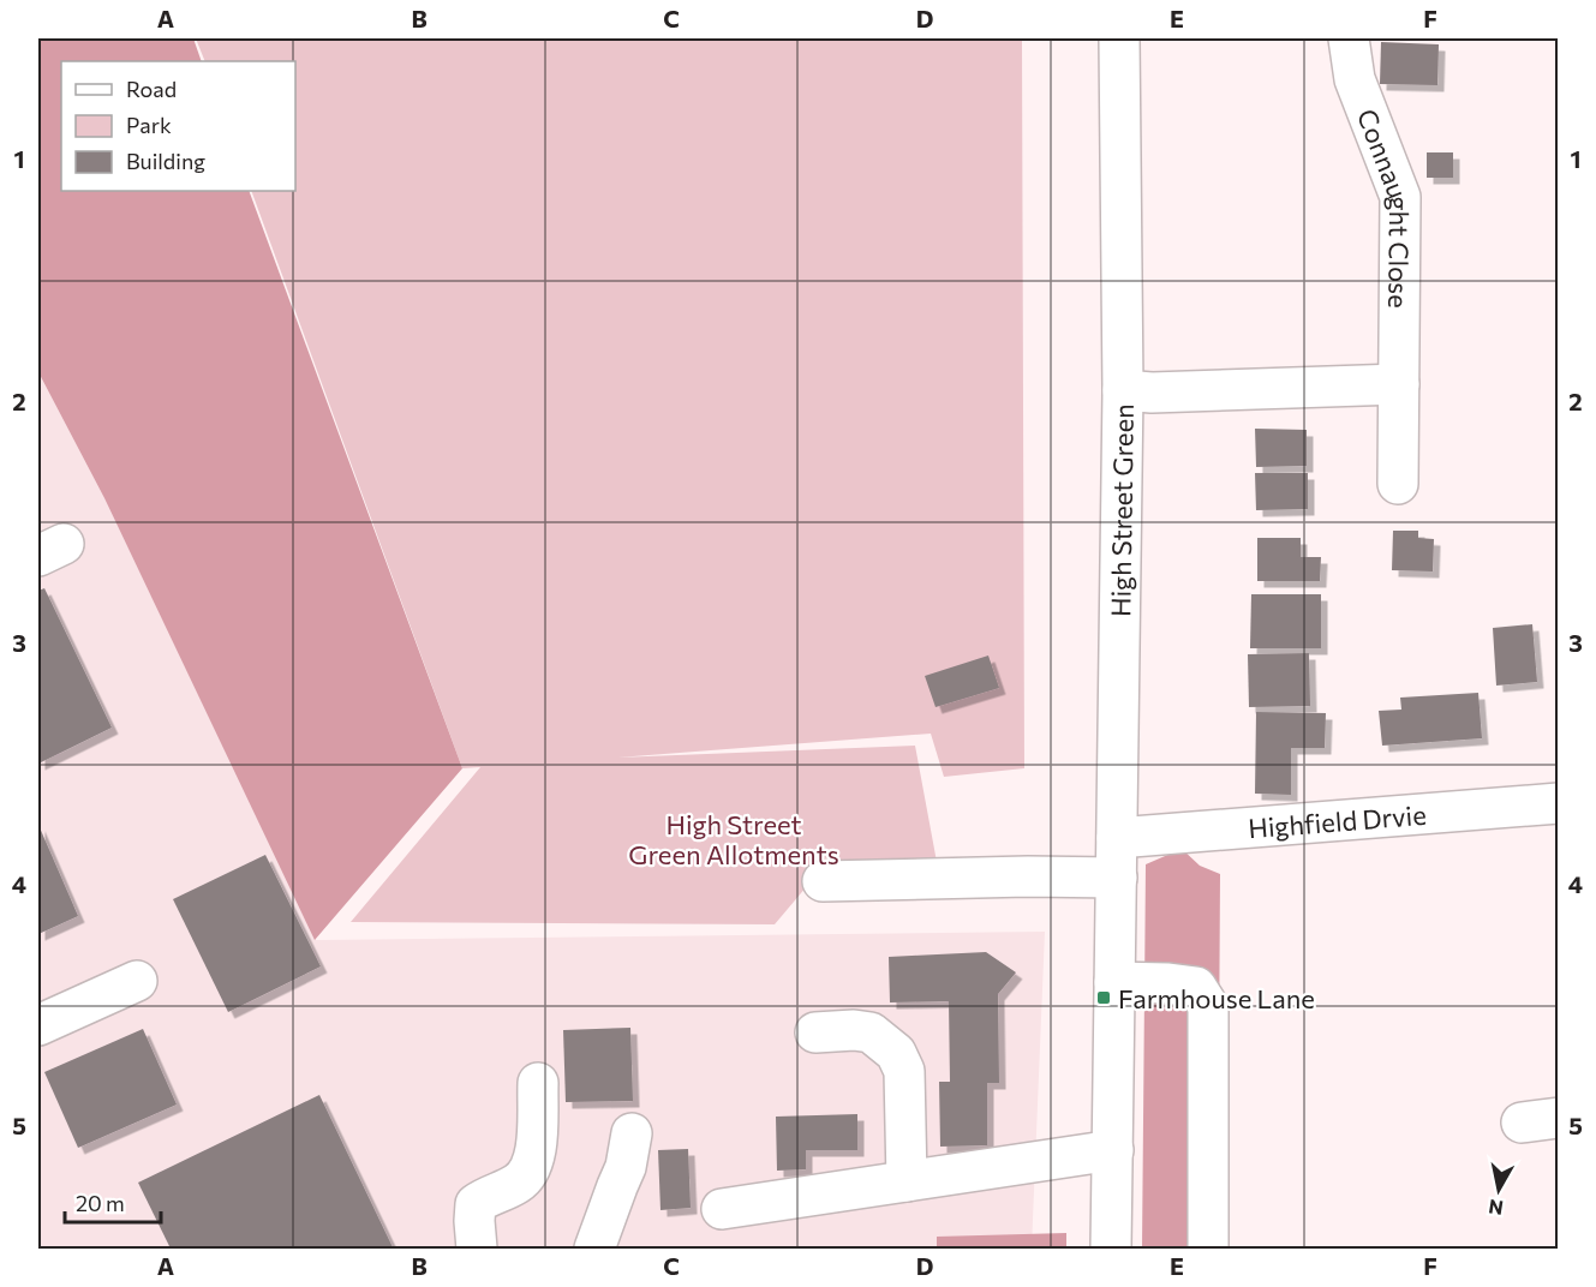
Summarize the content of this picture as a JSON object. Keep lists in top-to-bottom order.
{
  "streets": {
    "street": ["Connaught Close", "High Street Green", "Highfield Drvie"]
  },
  "crossings": [
    ["High Street Green", "Highfield Drvie"]
  ],
  "parks": ["High Street Green Allotments"],
  "places": {
    "transit": ["Farmhouse Lane"]
  },
  "legend": ["Road", "Park", "Building"],
  "scale_bar": "20 m",
  "north": "bottom",
  "grid": {
    "columns": [
      "A",
      "B",
      "C",
      "D",
      "E",
      "F"
    ],
    "rows": [
      "1",
      "2",
      "3",
      "4",
      "5"
    ]
  }
}
